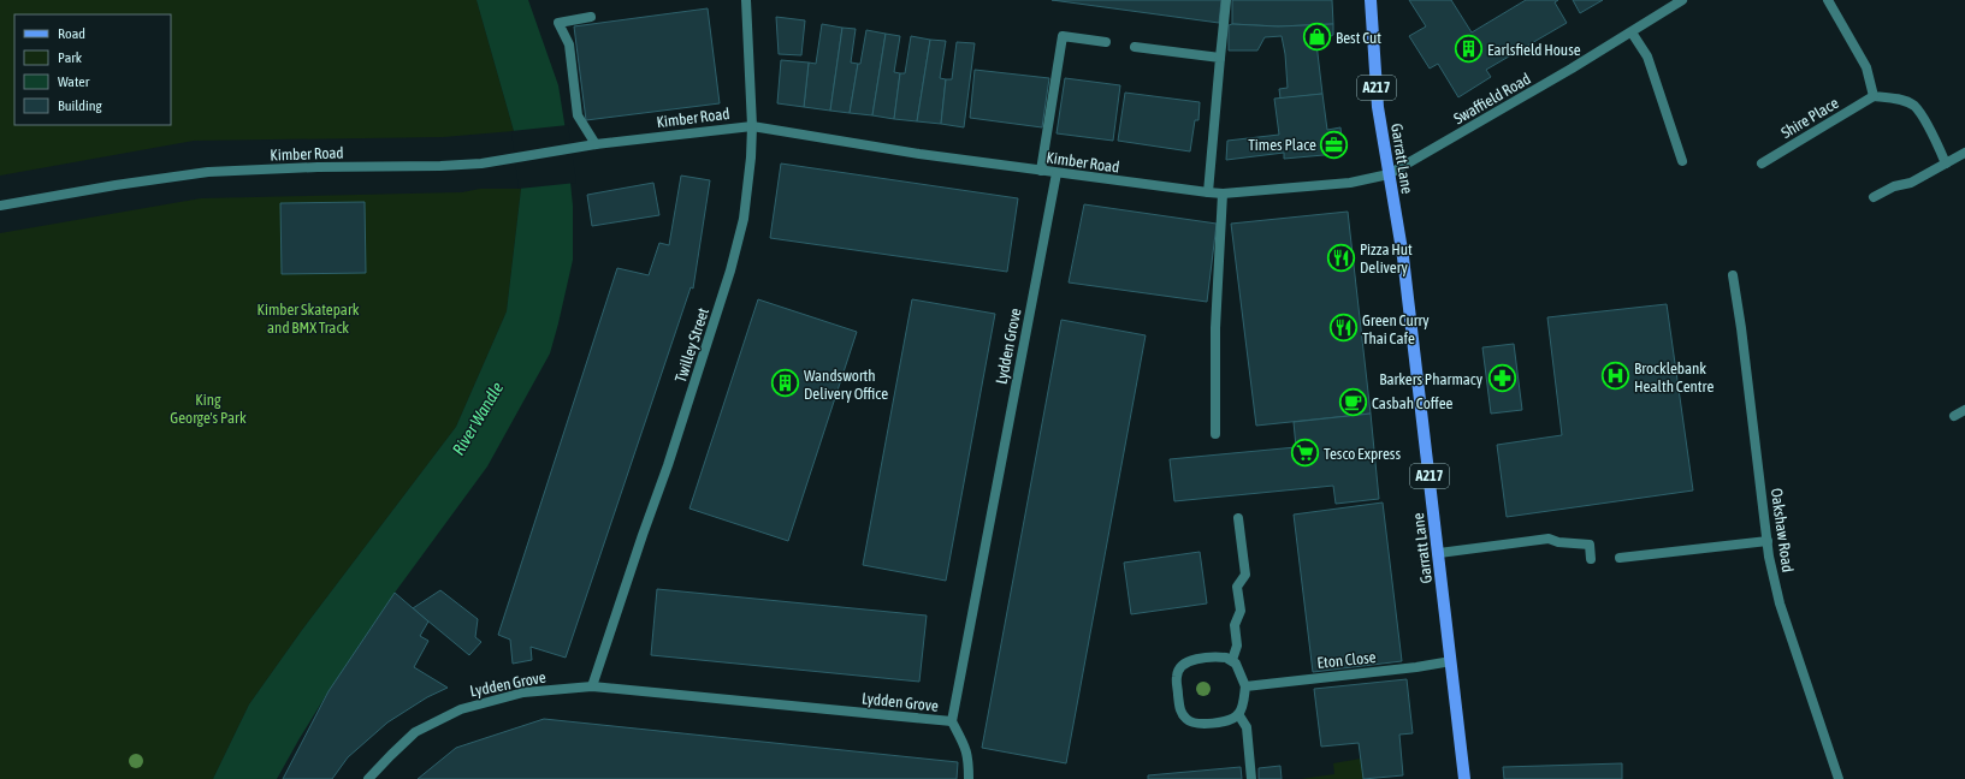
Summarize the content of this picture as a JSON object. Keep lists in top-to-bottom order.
{
  "streets": {
    "main road": ["A217", "Garratt Lane"],
    "street": [
      "Swaffield Road",
      "Kimber Road",
      "Shire Place",
      "Twilley Street",
      "Lydden Grove",
      "Oakshaw Road",
      "Eton Close"
    ]
  },
  "crossings": [
    ["Swaffield Road", "Kimber Road"],
    ["Swaffield Road", "Garratt Lane"],
    ["Kimber Road", "Garratt Lane"],
    ["Kimber Road", "Twilley Street"],
    ["Kimber Road", "Lydden Grove"],
    ["Garratt Lane", "Eton Close"],
    ["Twilley Street", "Lydden Grove"]
  ],
  "water": ["River Wandle"],
  "parks": ["Kimber Skatepark and BMX Track", "King George's Park"],
  "places": {
    "shop": ["Best Cut"],
    "building": ["Earlsfield House", "Wandsworth Delivery Office"],
    "office": ["Times Place"],
    "restaurant": ["Pizza Hut Delivery", "Green Curry Thai Cafe"],
    "hospital": ["Brocklebank Health Centre"],
    "pharmacy": ["Barkers Pharmacy"],
    "cafe": ["Casbah Coffee"],
    "supermarket": ["Tesco Express"]
  },
  "legend": [
    "Road",
    "Park",
    "Water",
    "Building"
  ]
}
